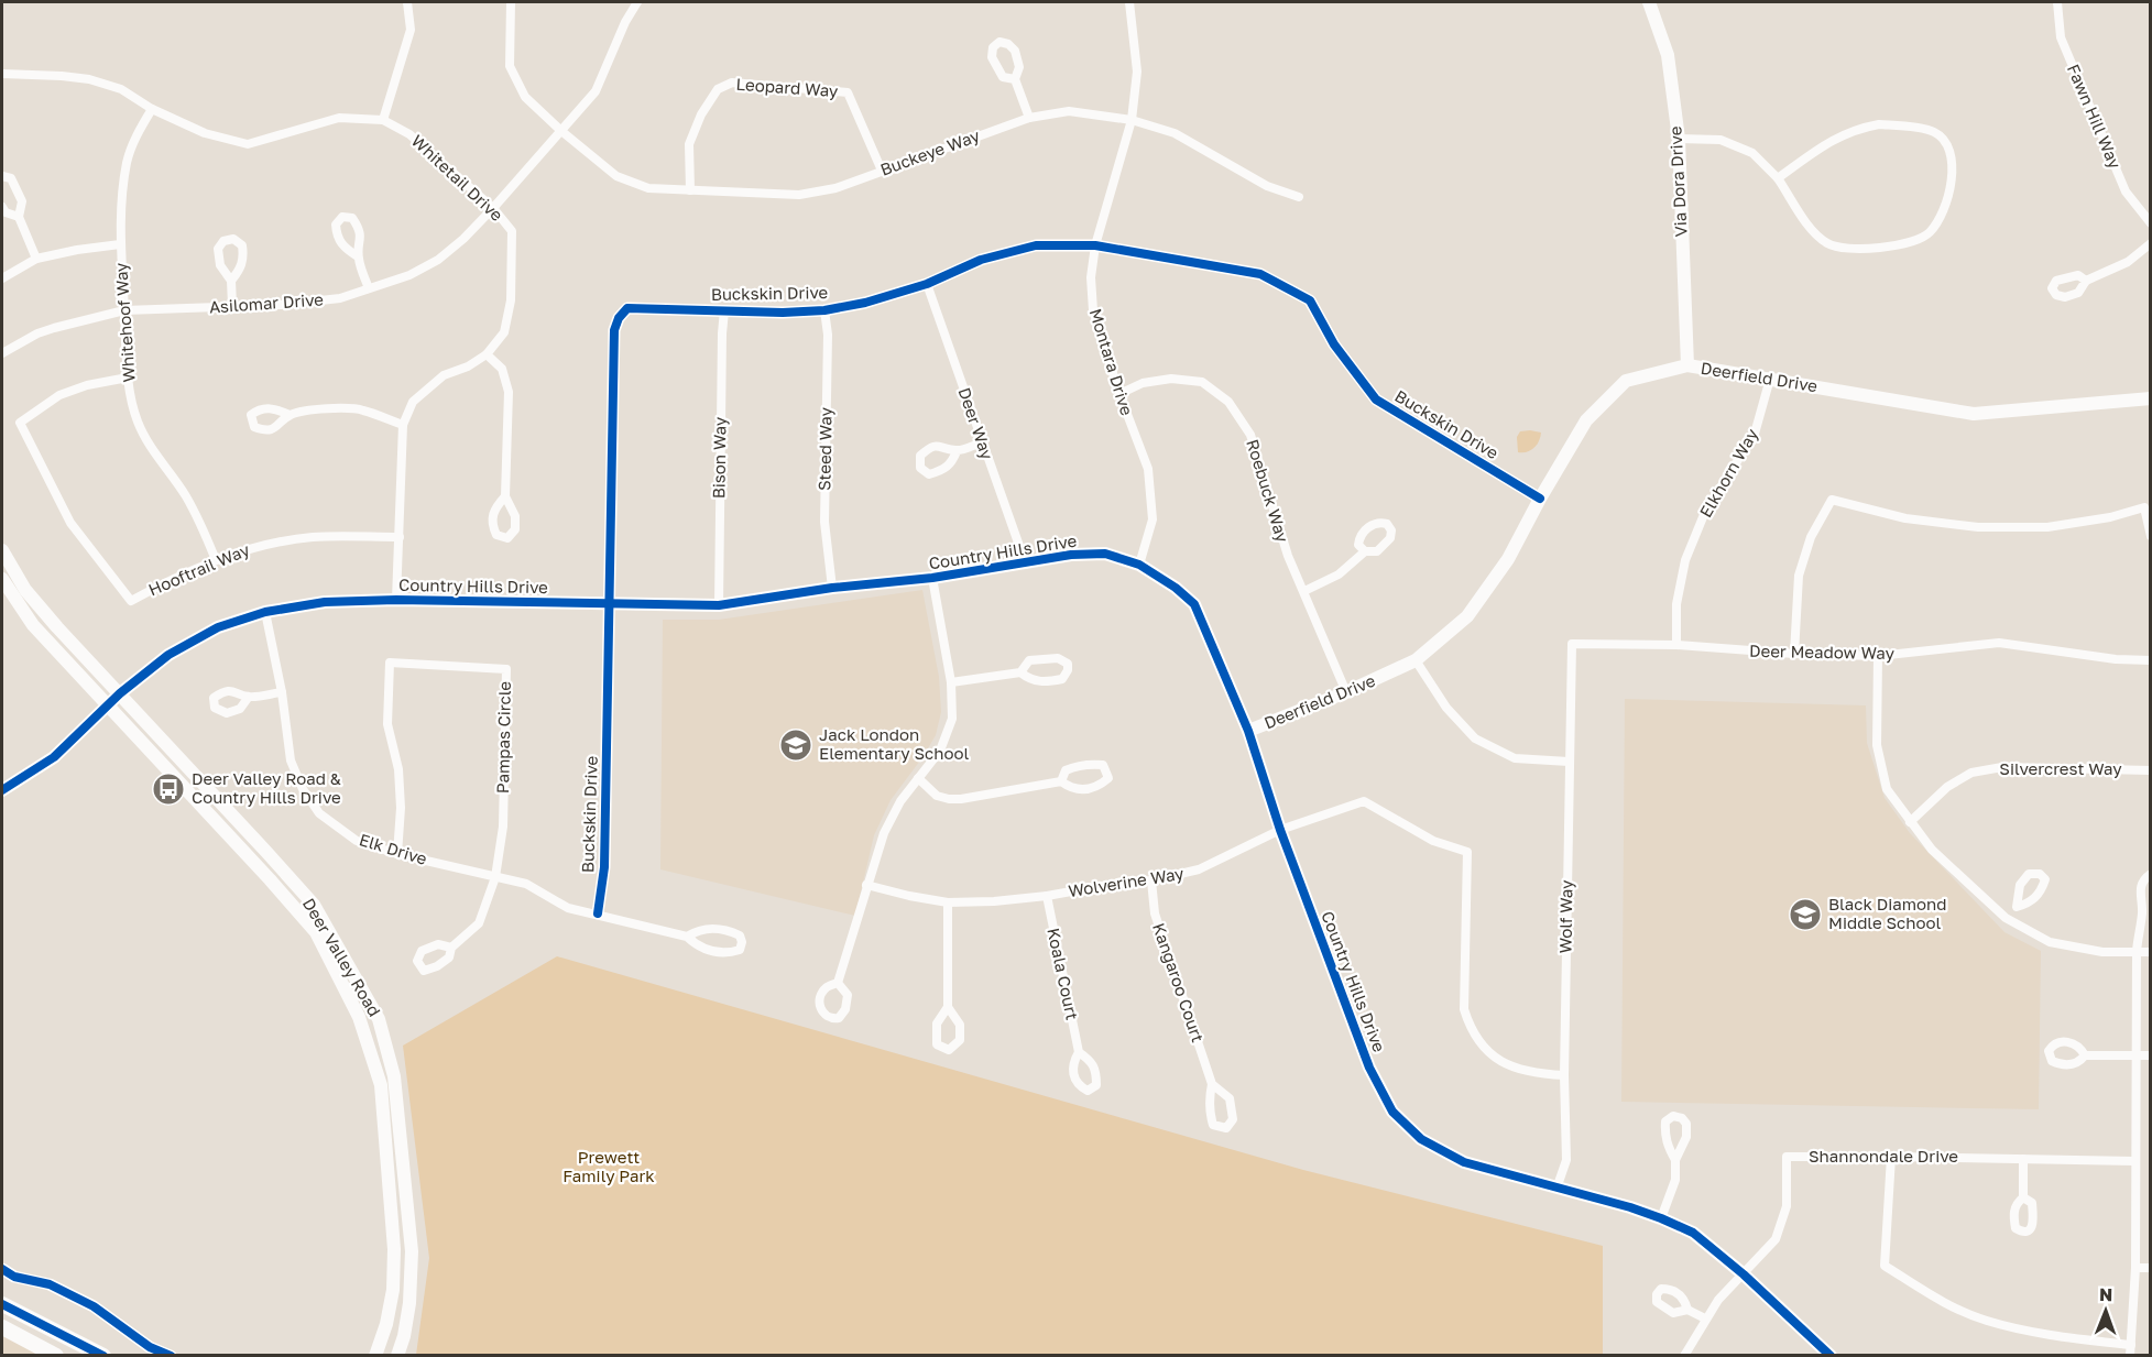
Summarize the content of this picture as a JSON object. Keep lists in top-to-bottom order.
{
  "streets": {
    "street": [
      "Leopard Way",
      "Fawn Hill Way",
      "Buckeye Way",
      "Whitetail Drive",
      "Via Dora Drive",
      "Buckskin Drive",
      "Asilomar Drive",
      "Whitehoof Way",
      "Montara Drive",
      "Deerfield Drive",
      "Deer Way",
      "Steed Way",
      "Bison Way",
      "Elkhorn Way",
      "Roebuck Way",
      "Country Hills Drive",
      "Hooftrail Way",
      "Deer Meadow Way",
      "Pampas Circle",
      "Silvercrest Way",
      "Elk Drive",
      "Wolverine Way",
      "Wolf Way",
      "Deer Valley Road",
      "Koala Court",
      "Kangaroo Court",
      "Shannondale Drive"
    ]
  },
  "crossings": [
    ["Leopard Way", "Buckeye Way"],
    ["Buckeye Way", "Asilomar Drive"],
    ["Buckeye Way", "Montara Drive"],
    ["Whitetail Drive", "Asilomar Drive"],
    ["Whitetail Drive", "Whitehoof Way"],
    ["Whitetail Drive", "Country Hills Drive"],
    ["Whitetail Drive", "Hooftrail Way"],
    ["Via Dora Drive", "Deerfield Drive"],
    ["Buckskin Drive", "Montara Drive"],
    ["Buckskin Drive", "Deerfield Drive"],
    ["Buckskin Drive", "Deer Way"],
    ["Buckskin Drive", "Steed Way"],
    ["Buckskin Drive", "Bison Way"],
    ["Buckskin Drive", "Country Hills Drive"],
    ["Buckskin Drive", "Elk Drive"],
    ["Asilomar Drive", "Whitehoof Way"],
    ["Whitehoof Way", "Hooftrail Way"],
    ["Montara Drive", "Roebuck Way"],
    ["Montara Drive", "Country Hills Drive"],
    ["Deerfield Drive", "Elkhorn Way"],
    ["Deerfield Drive", "Roebuck Way"],
    ["Deerfield Drive", "Country Hills Drive"],
    ["Deer Way", "Country Hills Drive"],
    ["Steed Way", "Country Hills Drive"],
    ["Bison Way", "Country Hills Drive"],
    ["Elkhorn Way", "Deer Meadow Way"],
    ["Country Hills Drive", "Elk Drive"],
    ["Country Hills Drive", "Wolverine Way"],
    ["Country Hills Drive", "Wolf Way"],
    ["Country Hills Drive", "Deer Valley Road"],
    ["Country Hills Drive", "Shannondale Drive"],
    ["Deer Meadow Way", "Wolf Way"],
    ["Pampas Circle", "Elk Drive"],
    ["Wolverine Way", "Wolf Way"],
    ["Wolverine Way", "Koala Court"],
    ["Wolverine Way", "Kangaroo Court"]
  ],
  "parks": ["Prewett Family Park"],
  "places": {
    "school or university": ["Jack London Elementary School", "Black Diamond Middle School"],
    "bus stop": ["Deer Valley Road & Country Hills Drive"]
  },
  "north": "top"
}
